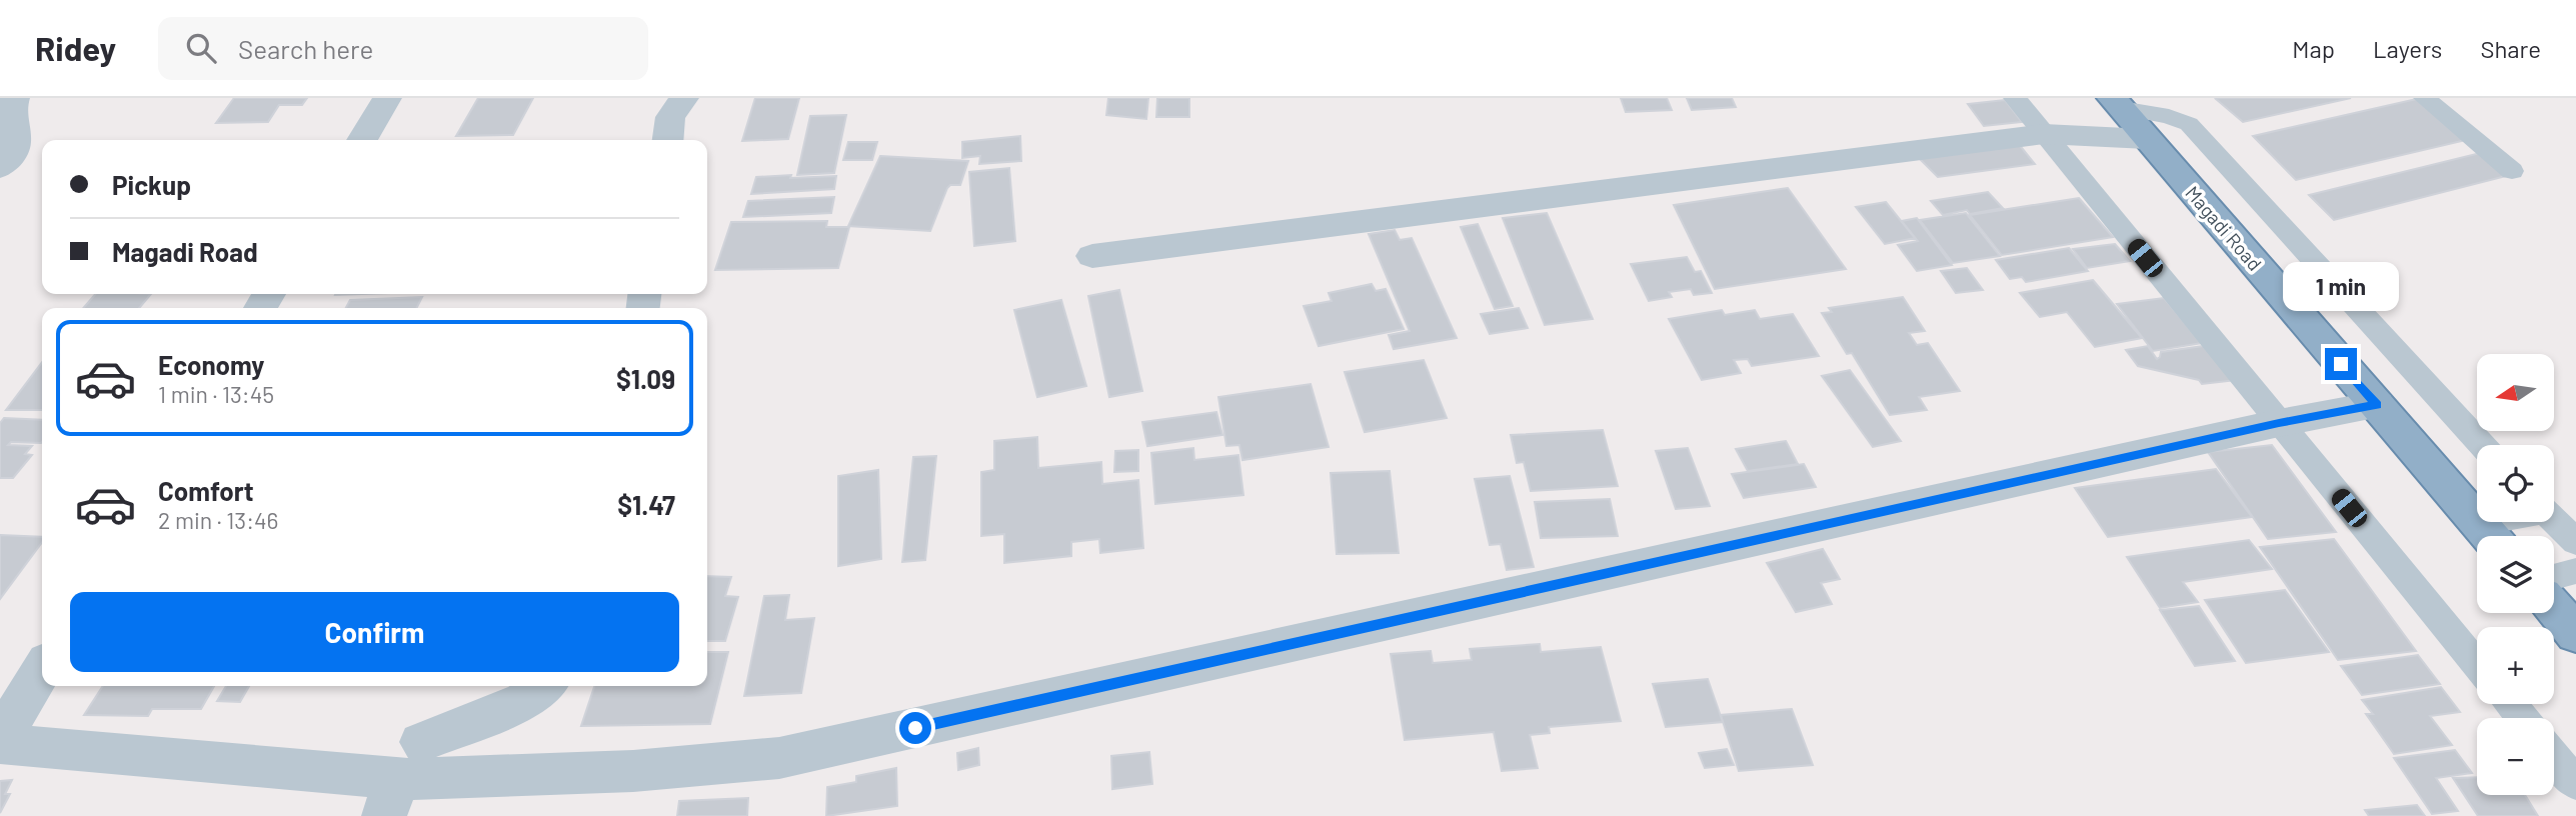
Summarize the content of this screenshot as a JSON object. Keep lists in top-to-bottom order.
{
  "streets": {
    "highway": ["Magadi Road"]
  },
  "north": "left",
  "page": {
    "header": "Ridey",
    "search": "Search here",
    "nav": ["Map", "Layers", "Share"],
    "banner": ["Pickup", "Magadi Road"],
    "bubble": "1 min",
    "list": [
      {
        "name": "Economy",
        "note": "1 min · 13:45",
        "value": "$1.09"
      },
      {
        "name": "Comfort",
        "note": "2 min · 13:46",
        "value": "$1.47"
      }
    ],
    "map_buttons": ["+", "−"],
    "buttons": "Confirm"
  }
}
